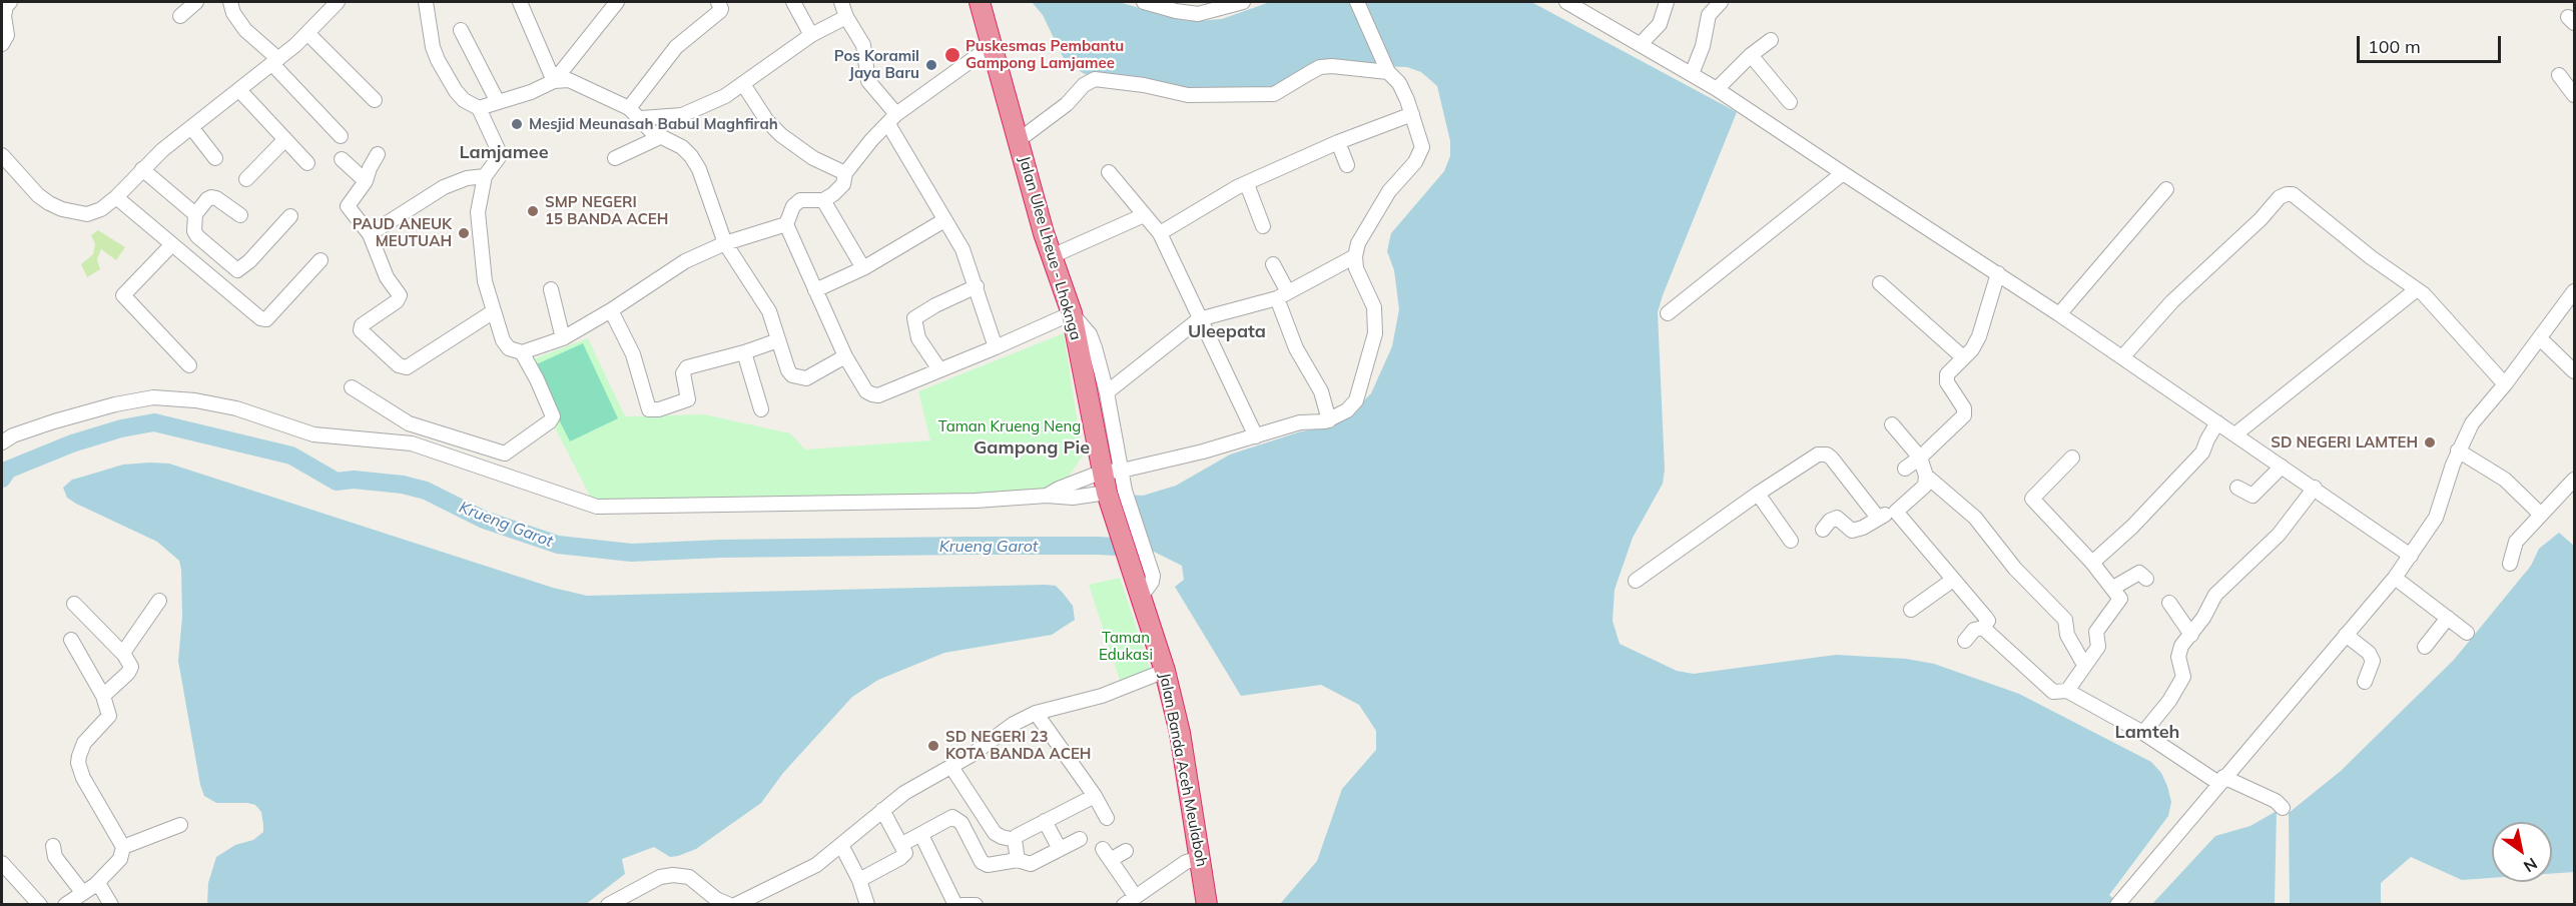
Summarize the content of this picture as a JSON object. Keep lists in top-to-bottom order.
{
  "streets": {
    "highway": ["Jalan Ulee Lheue - Lhoknga", "Jalan Banda Aceh Meulaboh"]
  },
  "crossings": [
    ["Jalan Ulee Lheue - Lhoknga", "Jalan Banda Aceh Meulaboh"]
  ],
  "districts": [
    "Lamjamee",
    "Uleepata",
    "Gampong Pie",
    "Lamteh"
  ],
  "water": ["Krueng Garot"],
  "parks": ["Taman Krueng Neng", "Taman Edukasi"],
  "places": [
    "Puskesmas Pembantu Gampong Lamjamee",
    "Pos Koramil Jaya Baru",
    "Mesjid Meunasah Babul Maghfirah",
    "SMP NEGERI 15 BANDA ACEH",
    "PAUD ANEUK MEUTUAH",
    "SD NEGERI LAMTEH",
    "SD NEGERI 23 KOTA BANDA ACEH"
  ],
  "scale_bar": "100 m",
  "north": "bottom right"
}
